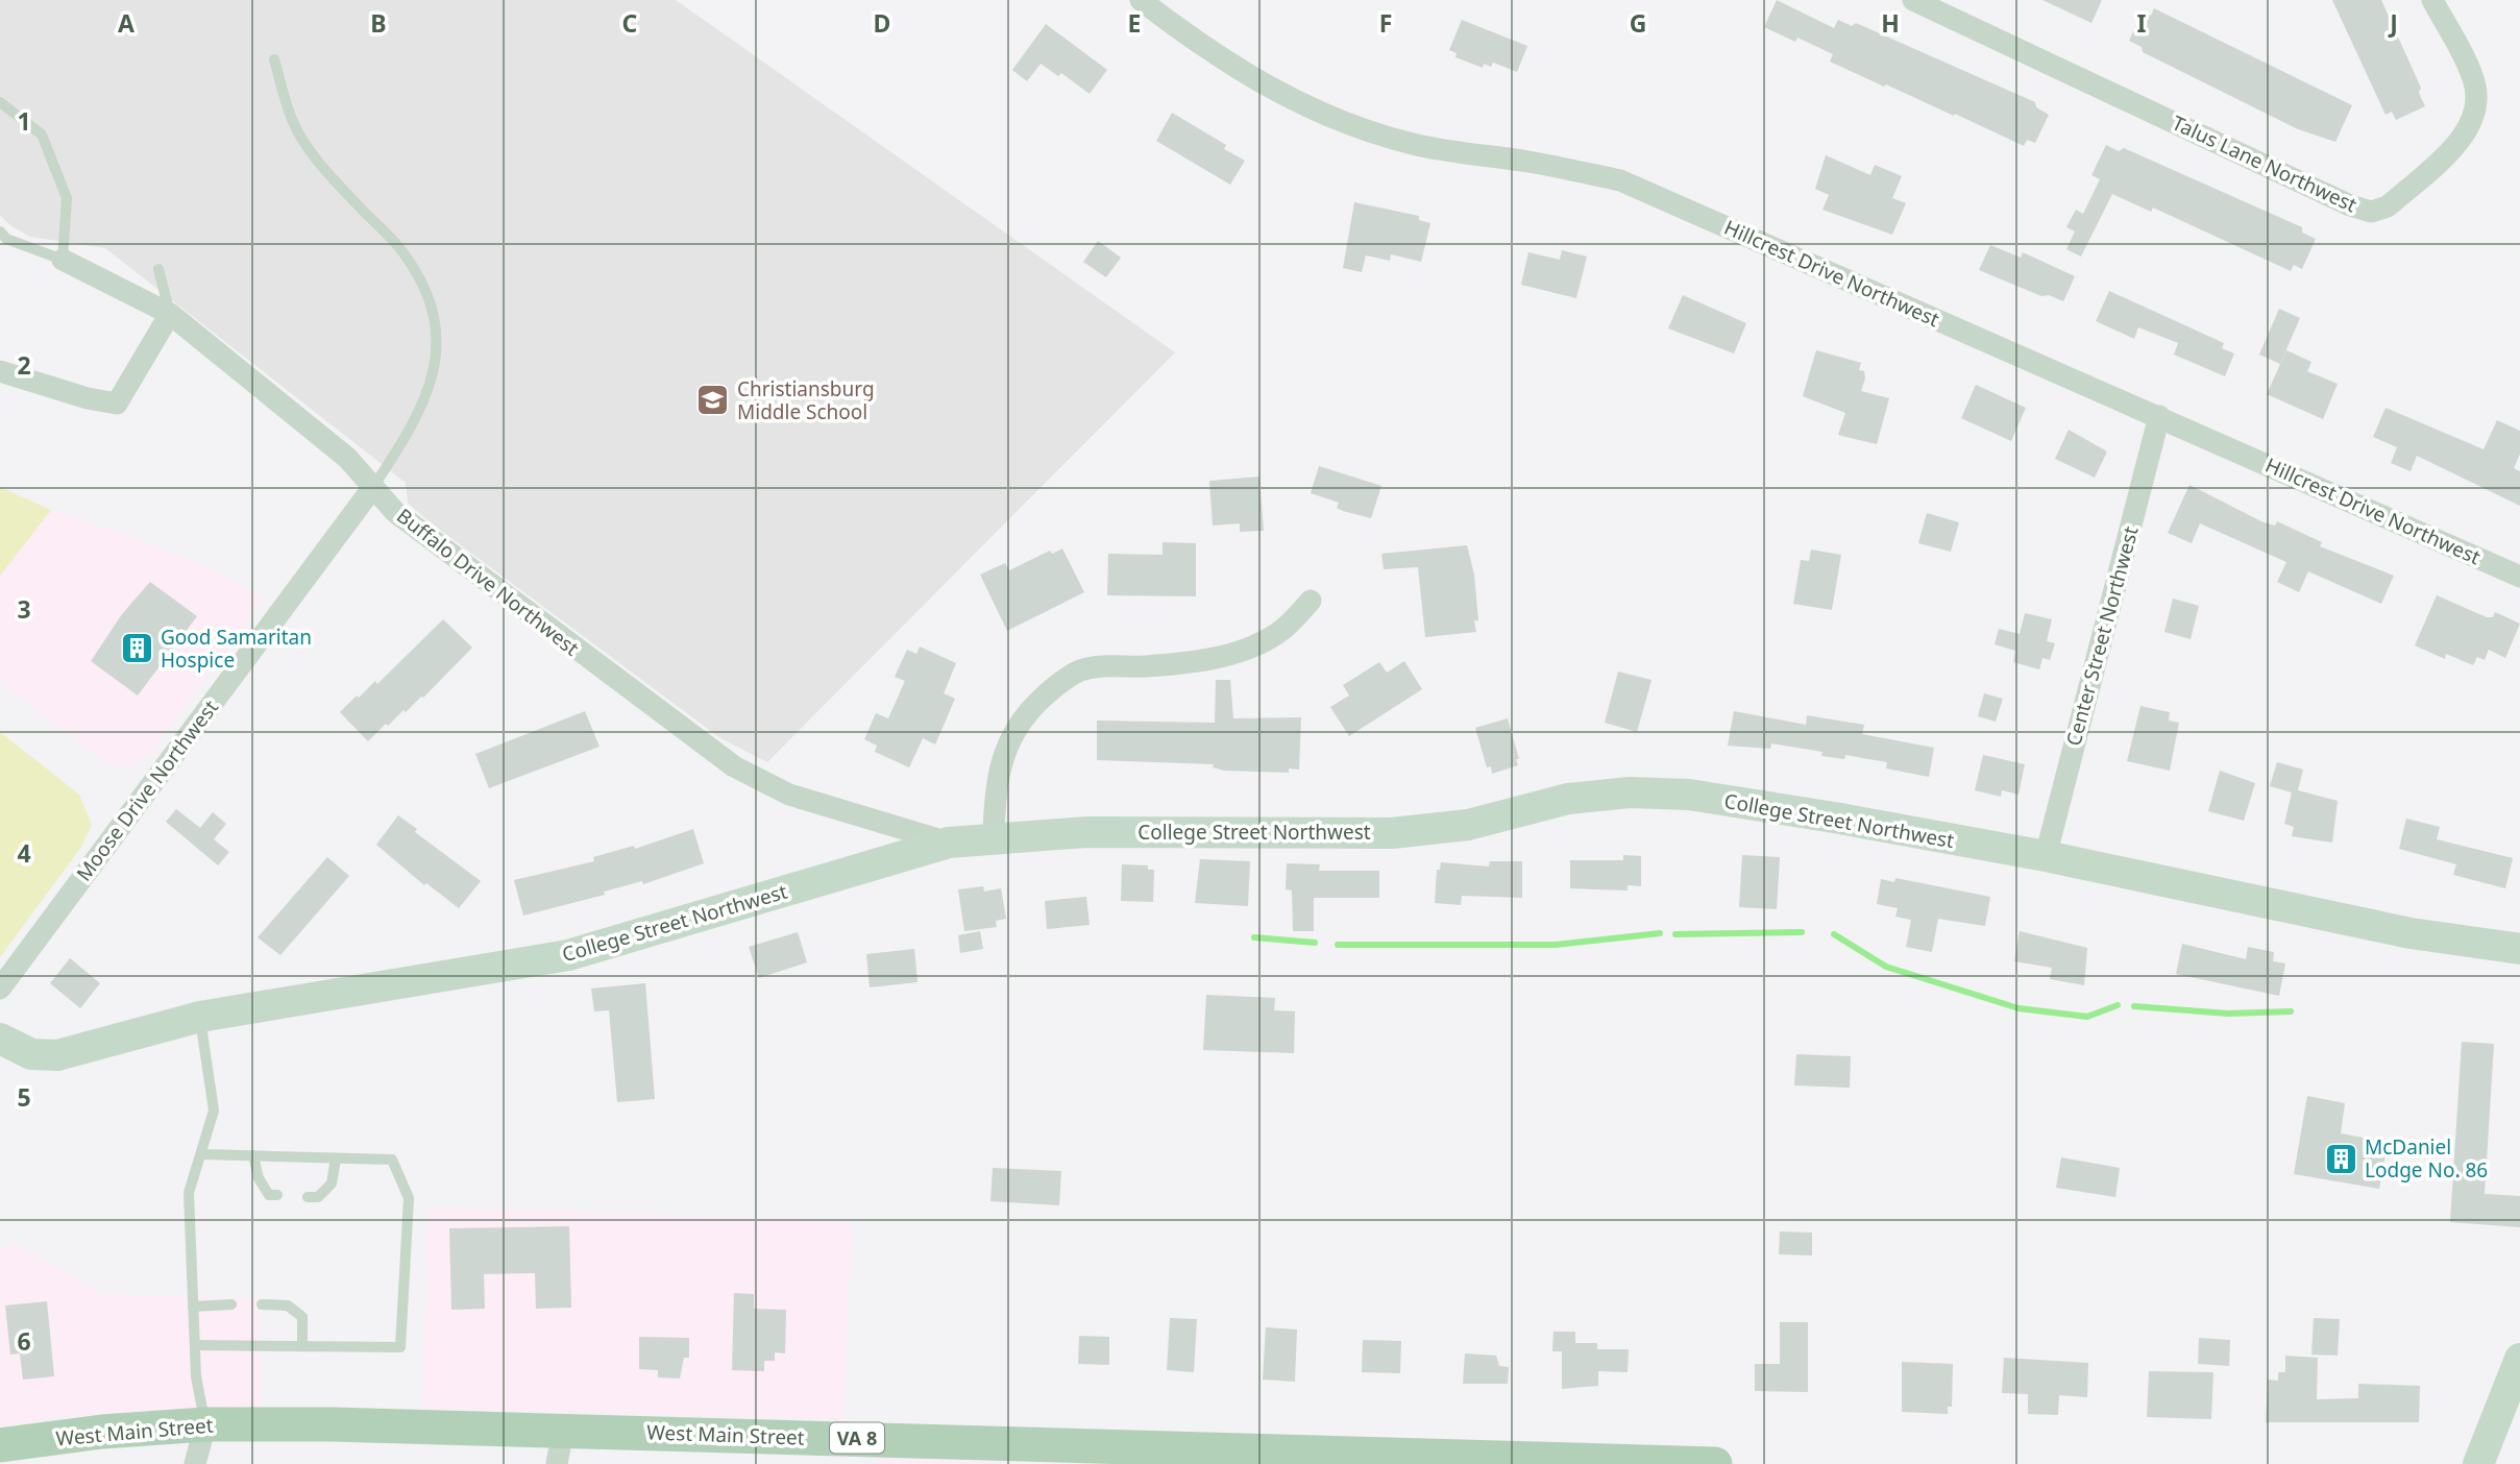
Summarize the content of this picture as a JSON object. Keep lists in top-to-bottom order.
{
  "streets": {
    "main road": ["West Main Street", "VA 8"],
    "street": [
      "Talus Lane Northwest",
      "Hillcrest Drive Northwest",
      "Buffalo Drive Northwest",
      "Center Street Northwest",
      "Moose Drive Northwest",
      "College Street Northwest"
    ]
  },
  "crossings": [
    ["Hillcrest Drive Northwest", "Center Street Northwest"],
    ["Buffalo Drive Northwest", "Moose Drive Northwest"],
    ["Buffalo Drive Northwest", "College Street Northwest"],
    ["Center Street Northwest", "College Street Northwest"]
  ],
  "places": {
    "school or university": ["Christiansburg Middle School"],
    "building": ["Good Samaritan Hospice", "McDaniel Lodge No. 86"]
  },
  "grid": {
    "columns": [
      "A",
      "B",
      "C",
      "D",
      "E",
      "F",
      "G",
      "H",
      "I",
      "J"
    ],
    "rows": [
      "1",
      "2",
      "3",
      "4",
      "5",
      "6"
    ]
  }
}
